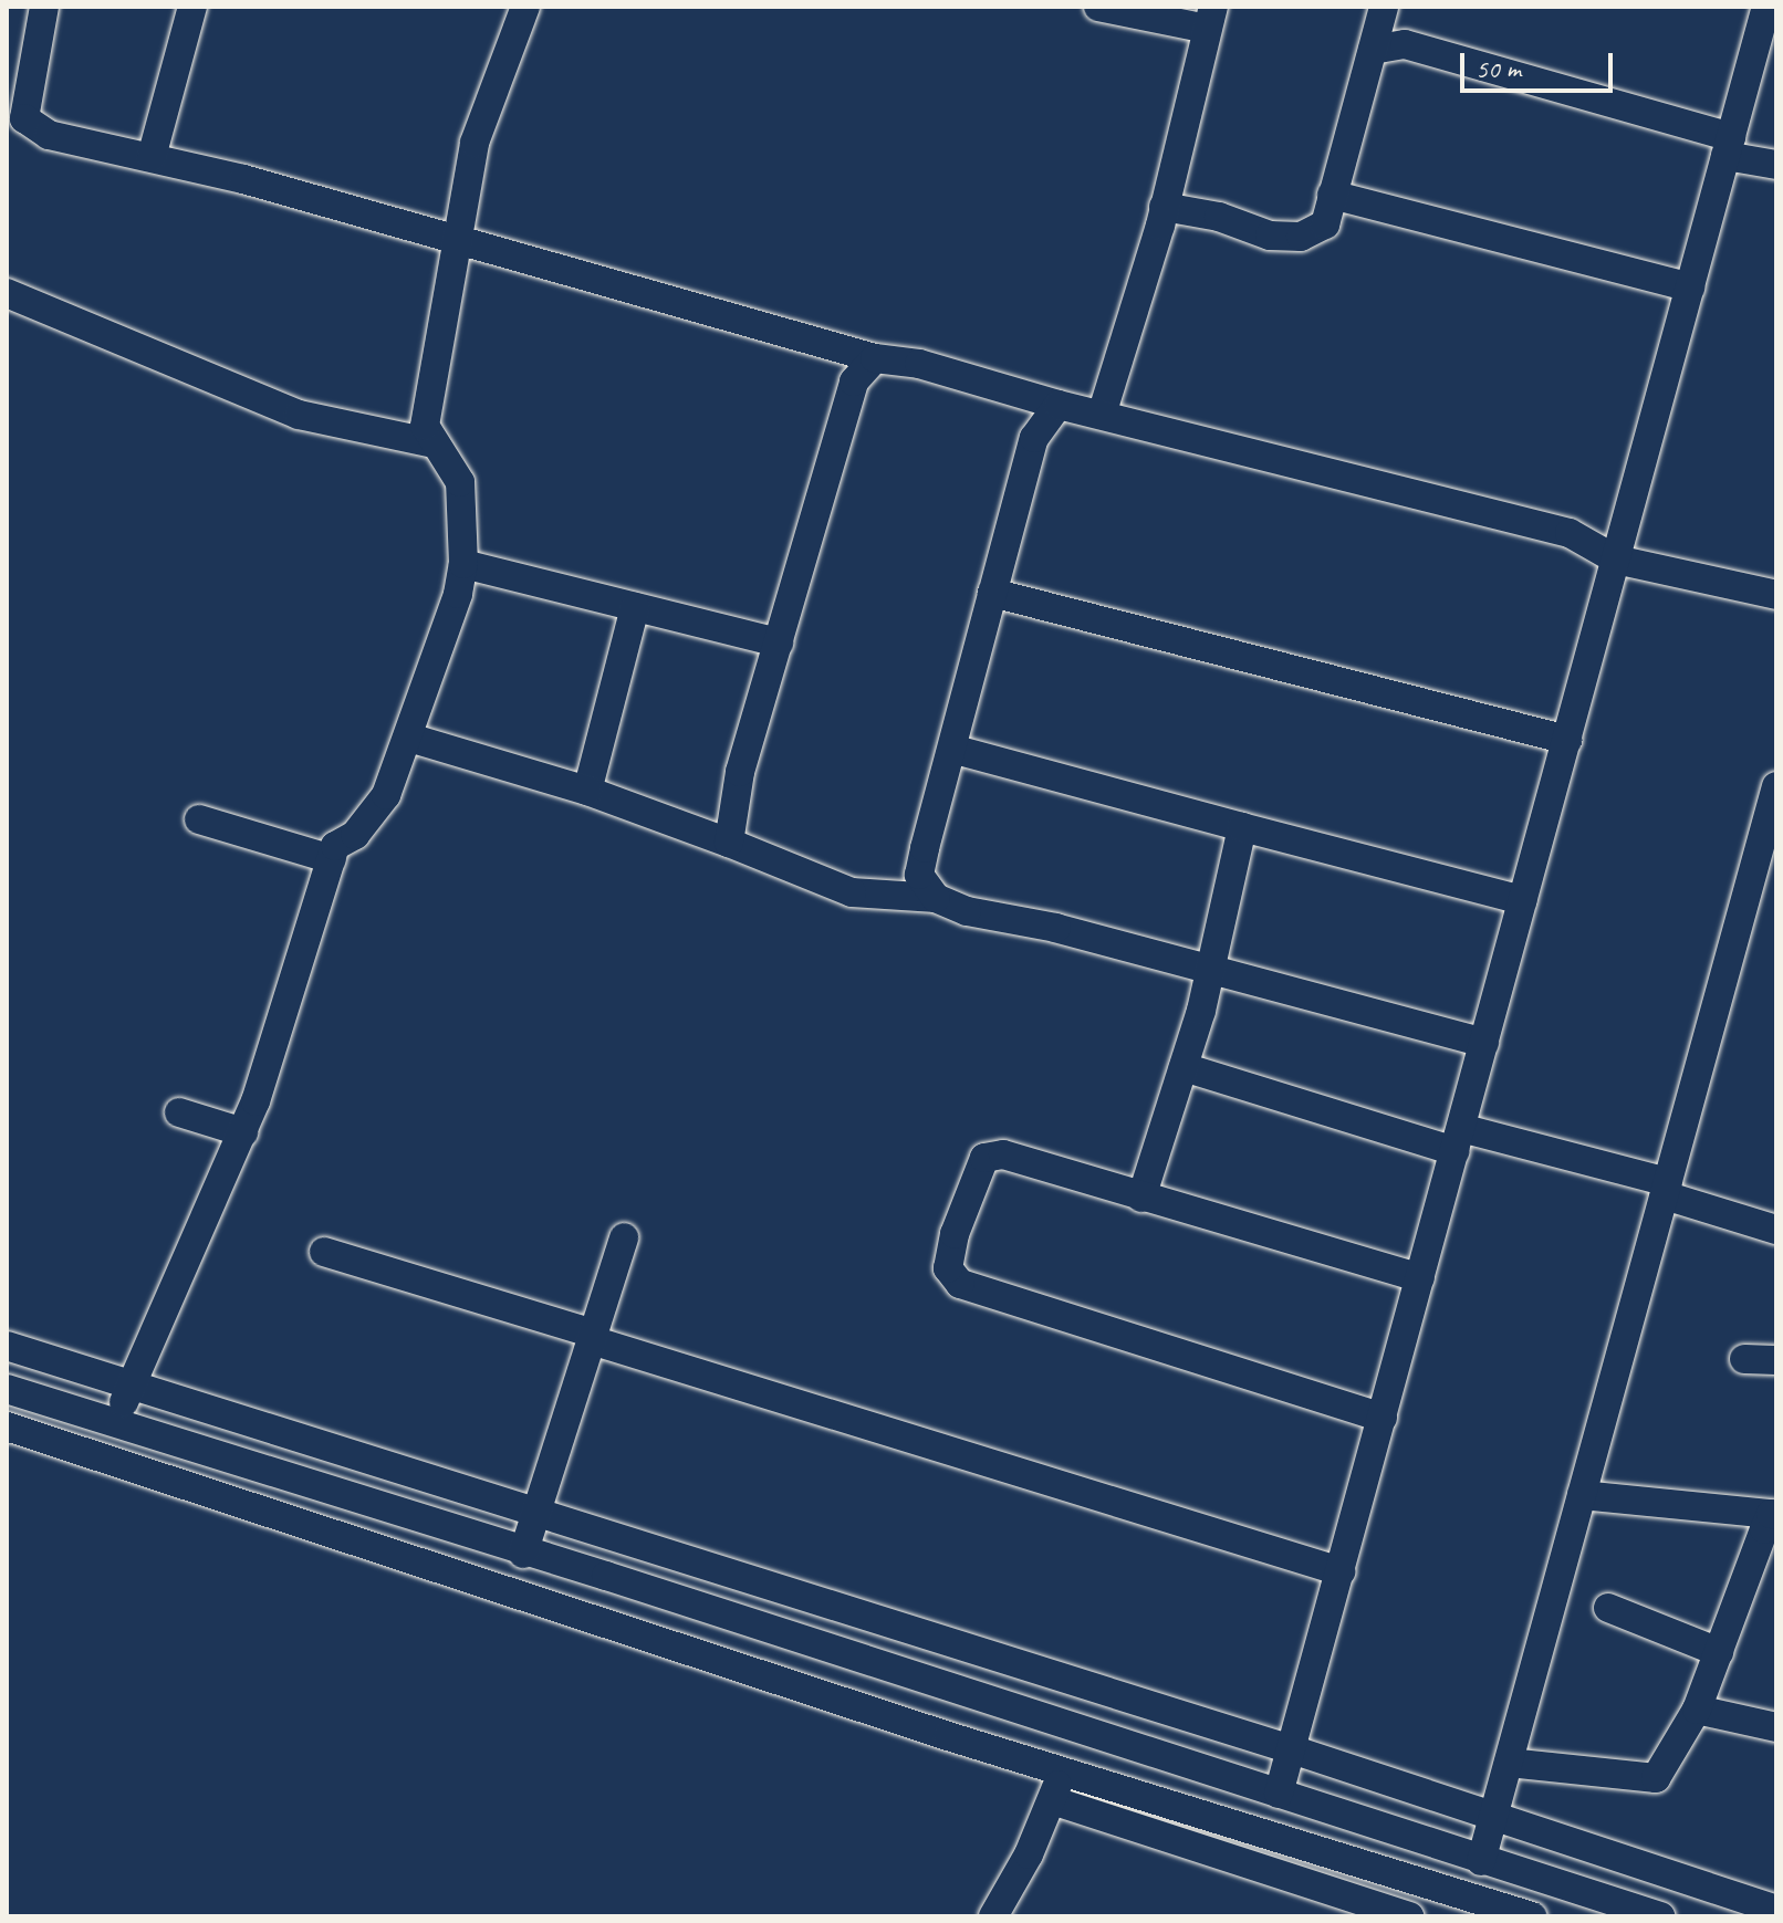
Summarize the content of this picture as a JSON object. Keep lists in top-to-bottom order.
{
  "scale_bar": "50 m"
}
